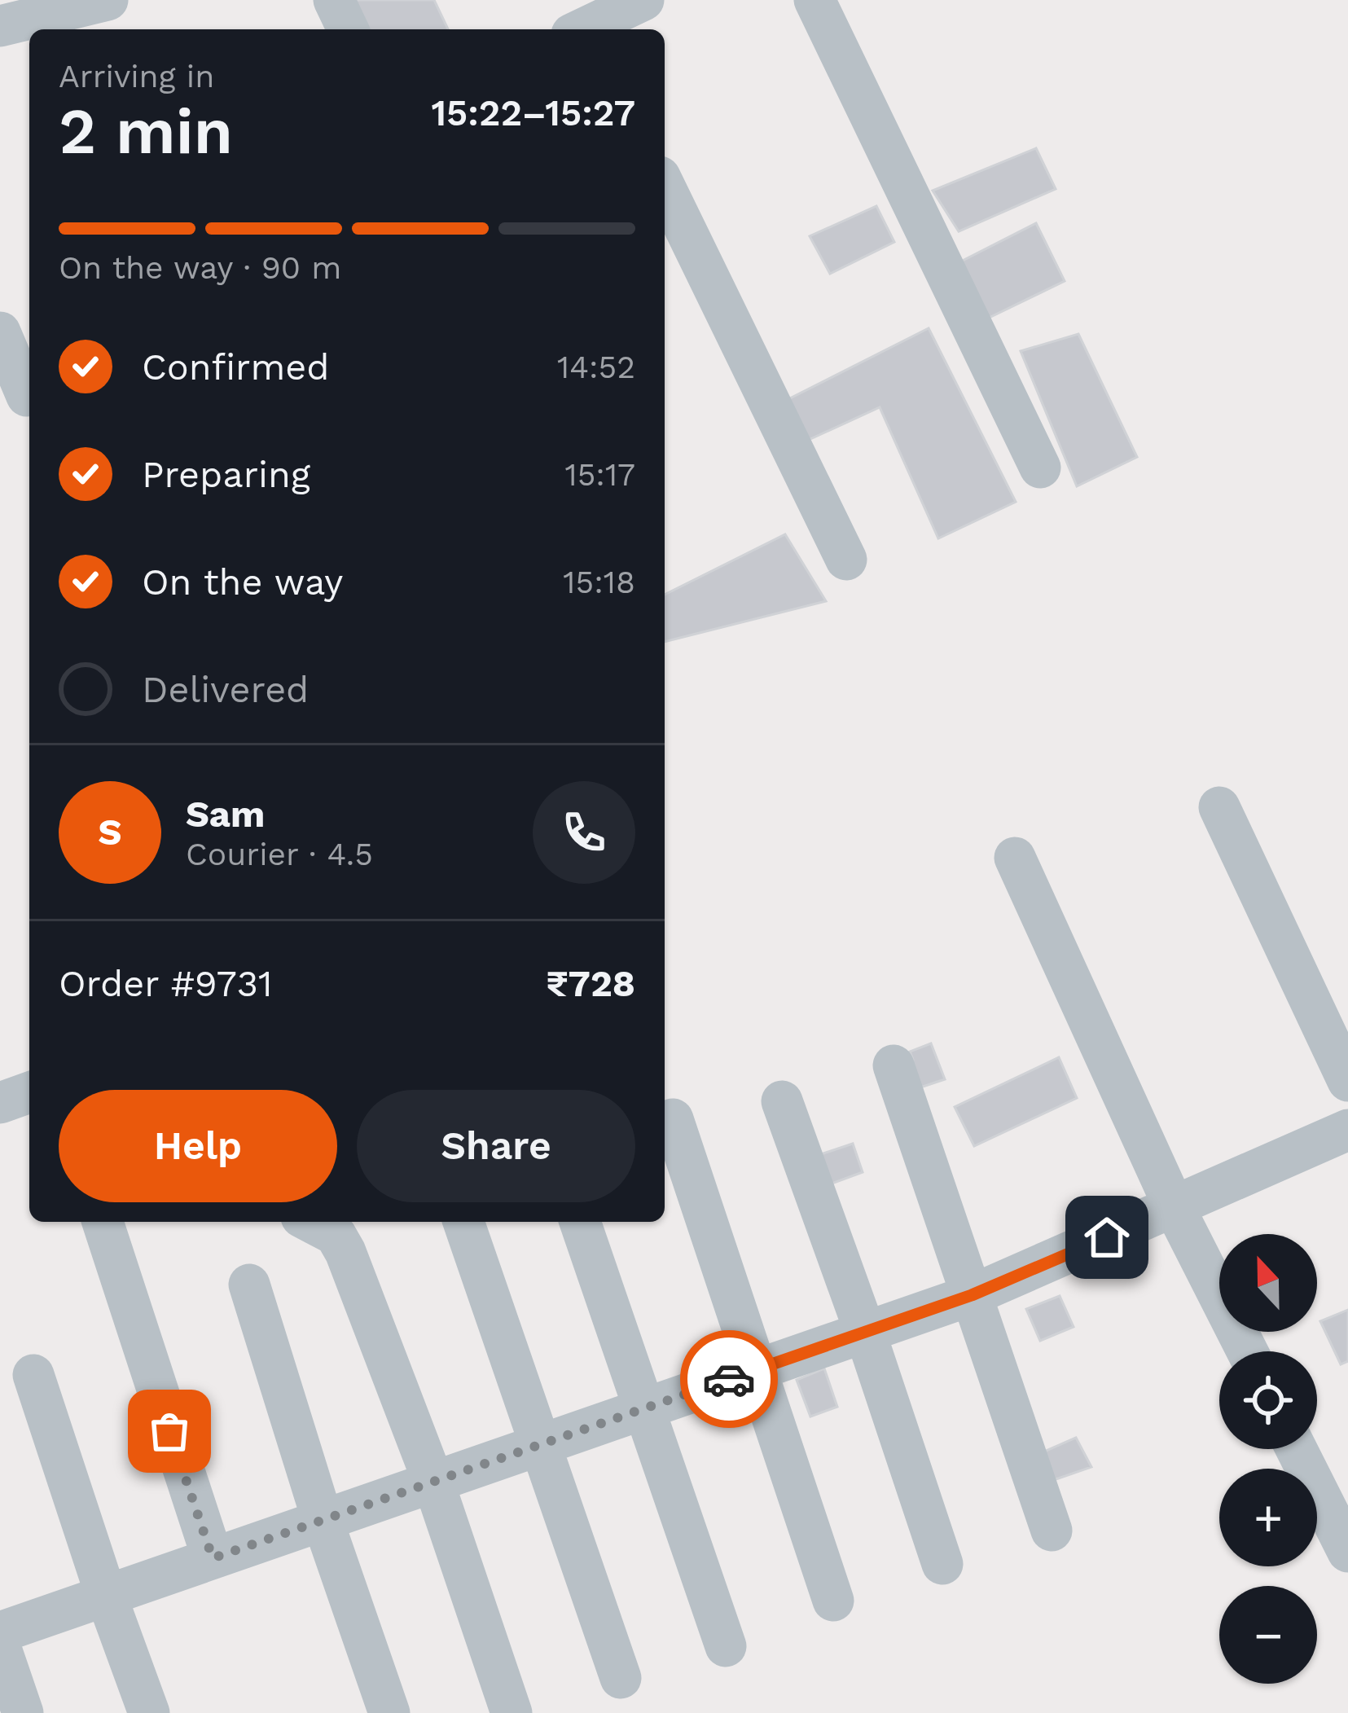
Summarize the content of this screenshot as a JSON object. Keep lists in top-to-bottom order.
{
  "north": "top",
  "page": {
    "heading": ["2 min", "Arriving in", "15:22–15:27"],
    "panel": [
      "Sam",
      "Courier · 4.5",
      "Order #9731",
      "₹728"
    ],
    "bar": "On the way · 90 m",
    "list": [
      ["Confirmed", "14:52"],
      ["Preparing", "15:17"],
      ["On the way", "15:18"],
      "Delivered"
    ],
    "round": "S",
    "buttons": ["Help", "Share"],
    "map_buttons": ["+", "−"]
  }
}
